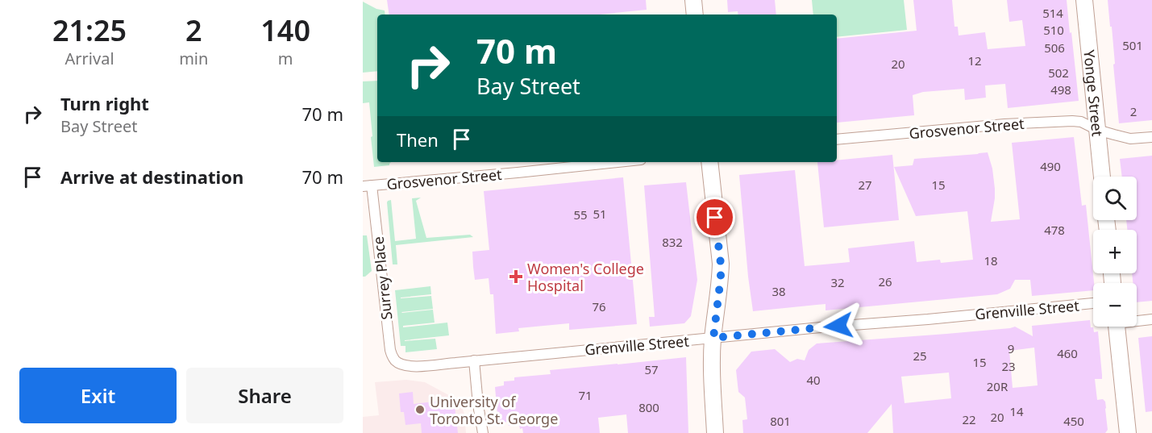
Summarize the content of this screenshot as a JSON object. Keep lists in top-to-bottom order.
{
  "streets": {
    "main road": ["Yonge Street"],
    "street": ["Grosvenor Street", "Surrey Place", "Grenville Street"]
  },
  "crossings": [
    ["Yonge Street", "Grosvenor Street"],
    ["Grosvenor Street", "Surrey Place"],
    ["Surrey Place", "Grenville Street"]
  ],
  "places": {
    "health": ["Women's College Hospital"],
    "other": ["University of Toronto St. George"]
  },
  "house_numbers": [
    "514",
    "510",
    "501",
    "506",
    "12",
    "20",
    "502",
    "498",
    "2",
    "490",
    "27",
    "15",
    "51",
    "55",
    "478",
    "832",
    "18",
    "26",
    "32",
    "38",
    "76",
    "9",
    "460",
    "25",
    "15",
    "23",
    "57",
    "40",
    "20R",
    "71",
    "800",
    "14",
    "20",
    "22",
    "801",
    "450"
  ],
  "page": {
    "eta": [
      "21:25",
      "Arrival",
      "2",
      "min",
      "140",
      "m"
    ],
    "turn": ["70 m", "Bay Street"],
    "list": [
      {
        "name": "Turn right",
        "note": "Bay Street",
        "value": "70 m"
      },
      {
        "name": "Arrive at destination",
        "value": "70 m"
      }
    ],
    "then": "Then",
    "map_buttons": ["+", "−"],
    "buttons": ["Exit", "Share"]
  }
}
